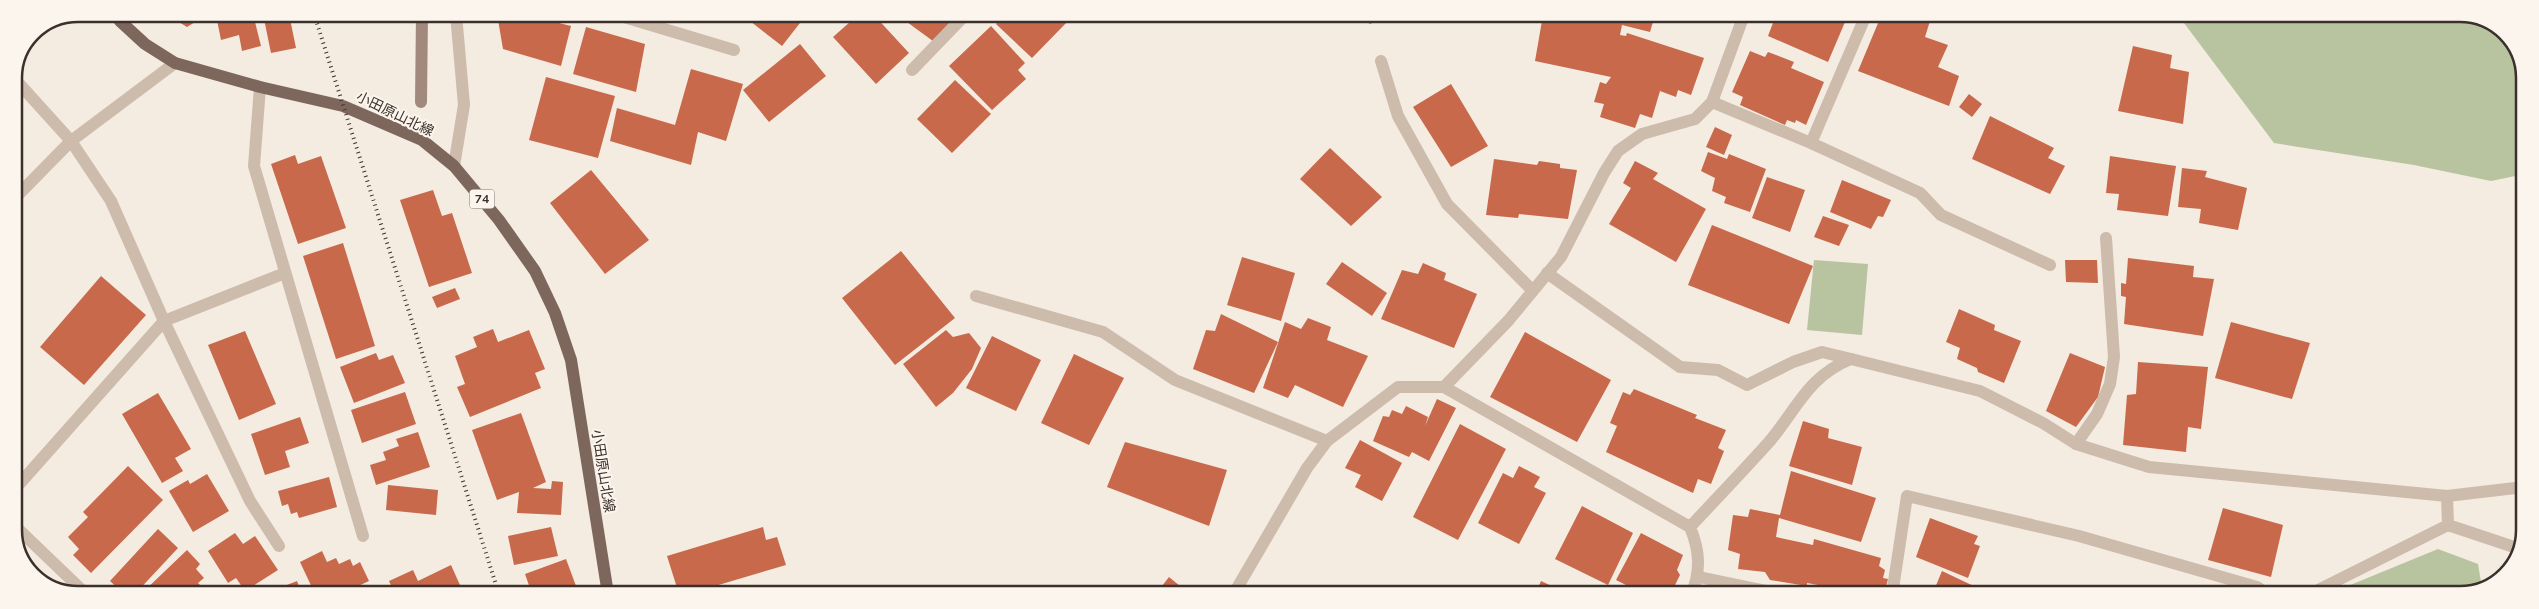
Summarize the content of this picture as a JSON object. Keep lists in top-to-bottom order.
{
  "streets": {
    "main road": ["小田原山北線", "74"]
  }
}
